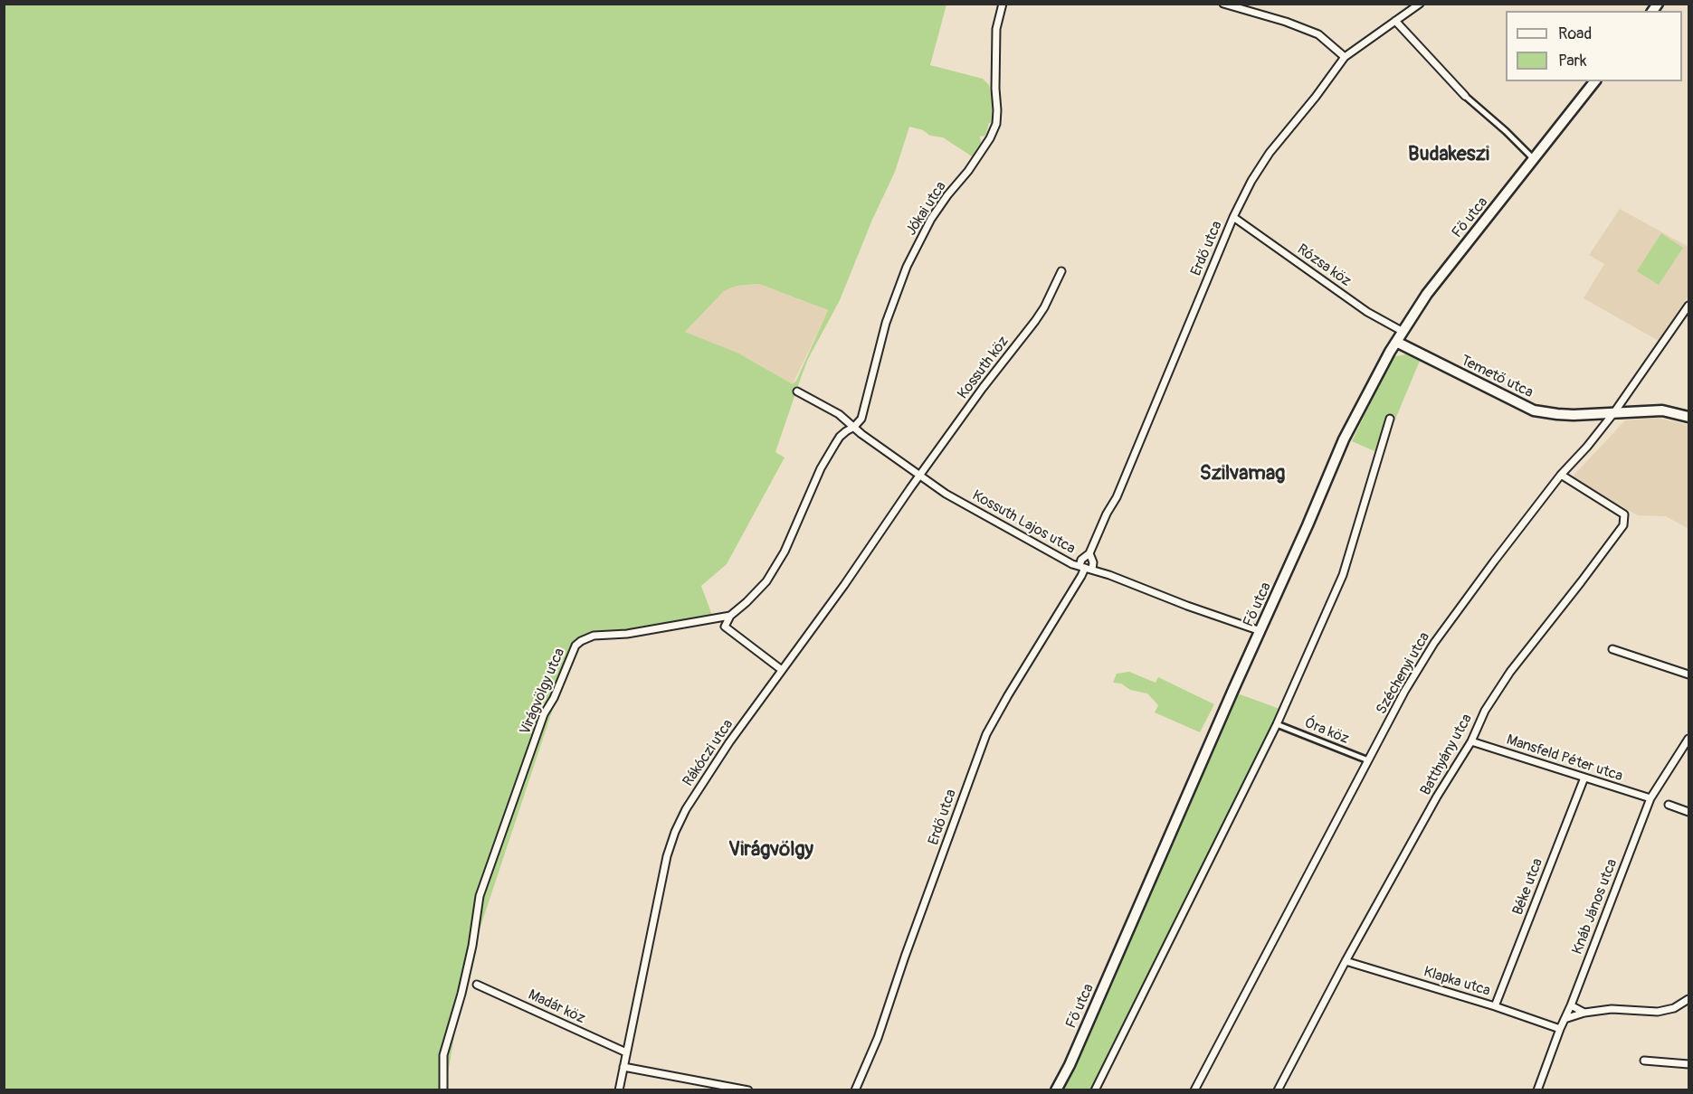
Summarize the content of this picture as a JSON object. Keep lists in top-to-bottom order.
{
  "streets": {
    "main road": ["Fő utca", "Temető utca"],
    "street": [
      "Jókai utca",
      "Erdő utca",
      "Rózsa köz",
      "Kossuth köz",
      "Kossuth Lajos utca",
      "Széchenyi utca",
      "Virágvölgy utca",
      "Óra köz",
      "Rákóczi utca",
      "Batthyány utca",
      "Mansfeld Péter utca",
      "Béke utca",
      "Knáb János utca",
      "Klapka utca",
      "Madár köz"
    ]
  },
  "crossings": [
    ["Jókai utca", "Kossuth Lajos utca"],
    ["Fő utca", "Rózsa köz"],
    ["Fő utca", "Temető utca"],
    ["Fő utca", "Kossuth Lajos utca"],
    ["Erdő utca", "Rózsa köz"],
    ["Erdő utca", "Kossuth Lajos utca"],
    ["Kossuth köz", "Kossuth Lajos utca"],
    ["Kossuth köz", "Rákóczi utca"],
    ["Temető utca", "Széchenyi utca"],
    ["Kossuth Lajos utca", "Rákóczi utca"],
    ["Széchenyi utca", "Óra köz"],
    ["Széchenyi utca", "Batthyány utca"],
    ["Rákóczi utca", "Madár köz"],
    ["Batthyány utca", "Mansfeld Péter utca"],
    ["Batthyány utca", "Klapka utca"],
    ["Mansfeld Péter utca", "Béke utca"],
    ["Mansfeld Péter utca", "Knáb János utca"],
    ["Béke utca", "Klapka utca"],
    ["Knáb János utca", "Klapka utca"]
  ],
  "districts": ["Budakeszi", "Szilvamag", "Virágvölgy"],
  "legend": ["Road", "Park"]
}
